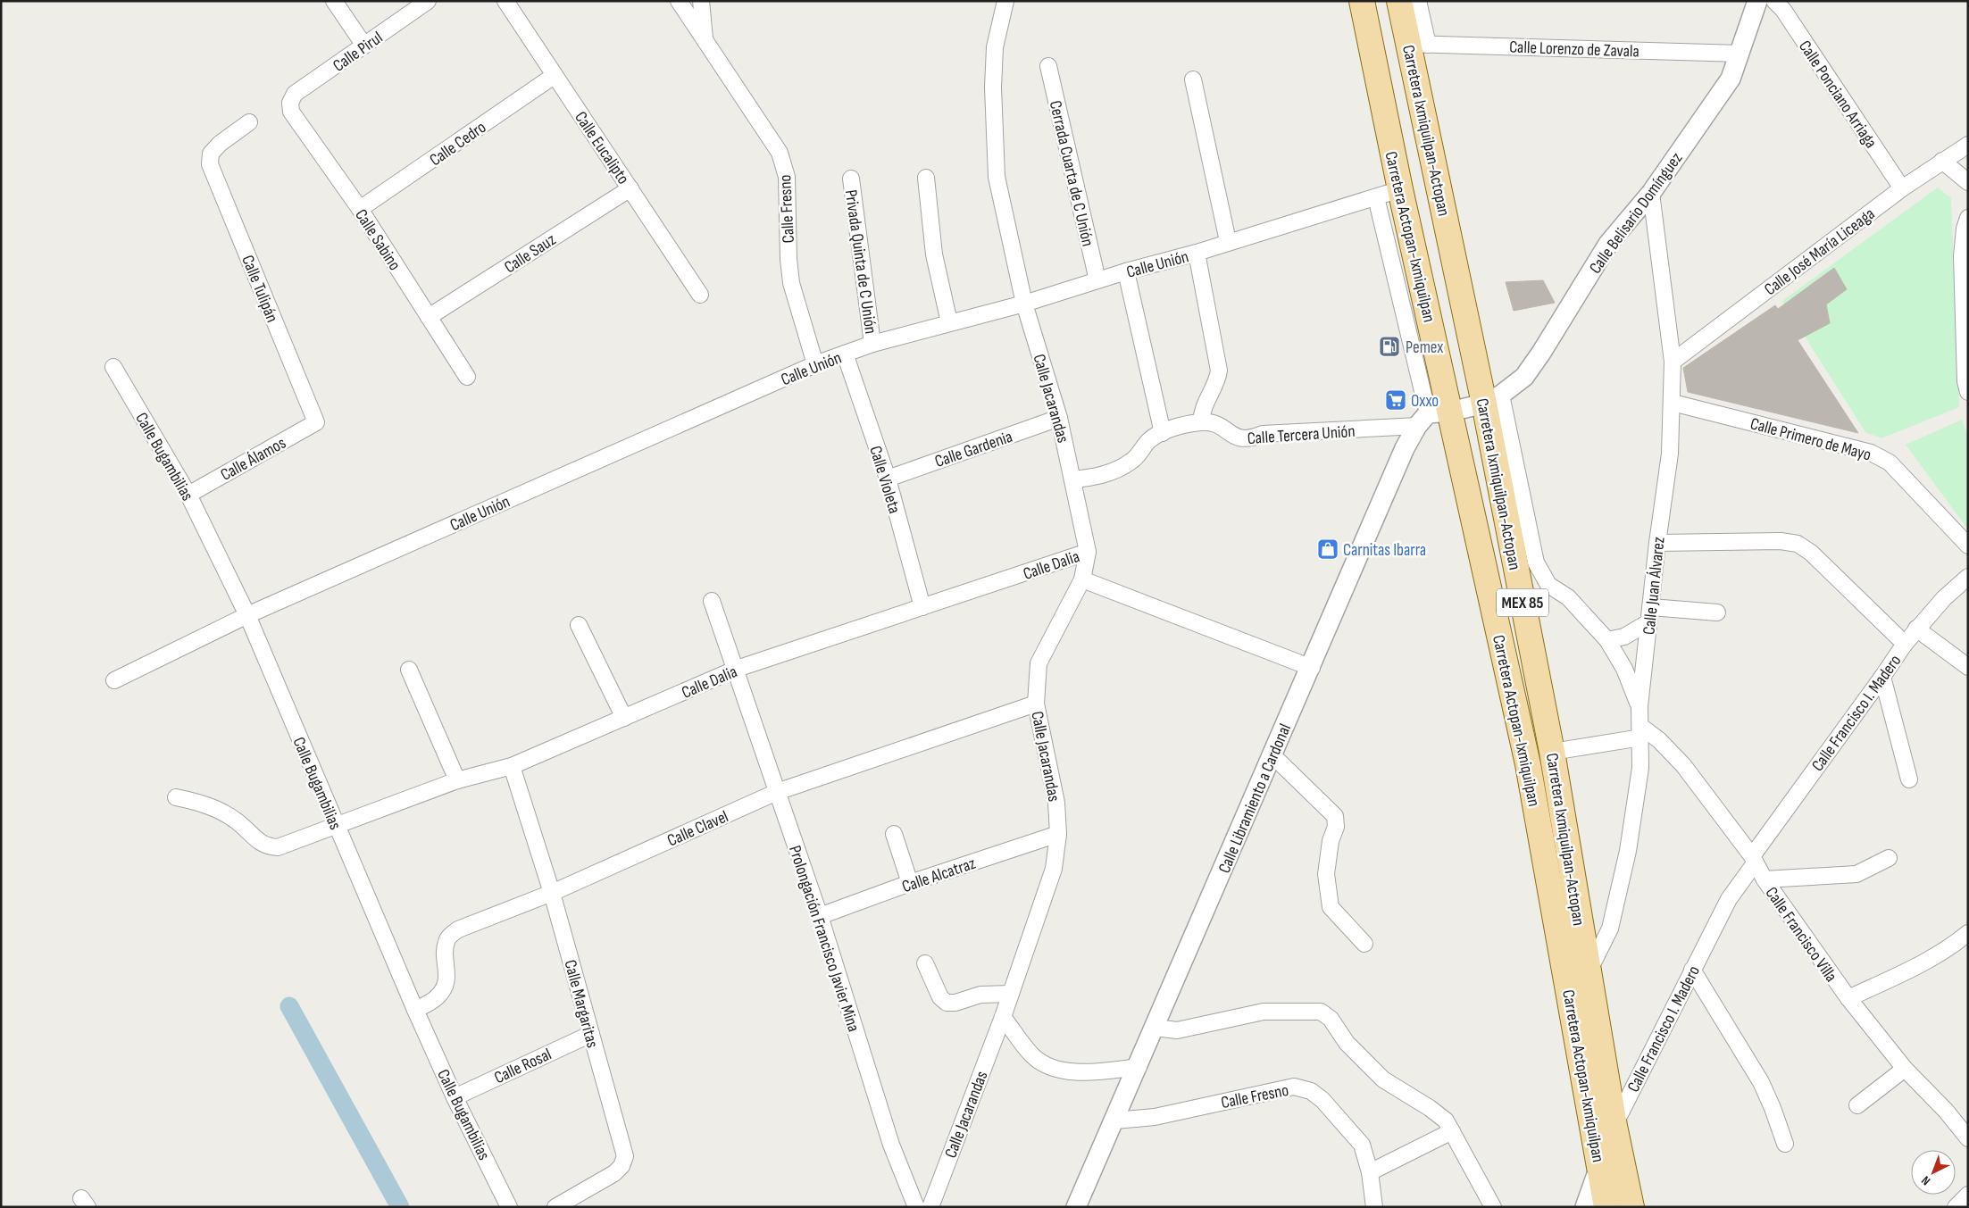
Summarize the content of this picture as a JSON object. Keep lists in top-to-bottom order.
{
  "streets": {
    "main road": ["Carretera Ixmiquilpan-Actopan", "Carretera Actopan-Ixmiquilpan", "MEX 85"],
    "street": [
      "Calle Lorenzo de Zavala",
      "Calle Pirul",
      "Calle Ponciano Arriaga",
      "Calle Cedro",
      "Calle Eucalipto",
      "Cerrada Cuarta de C Unión",
      "Calle Fresno",
      "Calle Belisario Domínguez",
      "Calle Sabino",
      "Calle José María Liceaga",
      "Calle Sauz",
      "Privada Quinta de C Unión",
      "Calle Unión",
      "Calle Tulipán",
      "Calle Jacarandas",
      "Calle Tercera Unión",
      "Calle Primero de Mayo",
      "Calle Gardenia",
      "Calle Bugambilias",
      "Calle Álamos",
      "Calle Violeta",
      "Calle Dalia",
      "Calle Juan Álvarez",
      "Calle Francisco I. Madero",
      "Calle Libramiento a Cardonal",
      "Calle Clavel",
      "Calle Alcatraz",
      "Calle Francisco Villa",
      "Prolongación Francisco Javier Mina",
      "Calle Margaritas",
      "Calle Rosal"
    ]
  },
  "crossings": [
    ["Calle Lorenzo de Zavala", "Carretera Ixmiquilpan-Actopan"],
    ["Calle Lorenzo de Zavala", "Calle Belisario Domínguez"],
    ["Calle Pirul", "Calle Sabino"],
    ["Calle Ponciano Arriaga", "Calle José María Liceaga"],
    ["Carretera Ixmiquilpan-Actopan", "Calle Belisario Domínguez"],
    ["Carretera Ixmiquilpan-Actopan", "Calle Juan Álvarez"],
    ["Carretera Ixmiquilpan-Actopan", "Calle Francisco I. Madero"],
    ["Calle Cedro", "Calle Eucalipto"],
    ["Calle Cedro", "Calle Sabino"],
    ["Calle Eucalipto", "Calle Sauz"],
    ["Cerrada Cuarta de C Unión", "Calle Unión"],
    ["Calle Fresno", "Calle Unión"],
    ["Calle Fresno", "Calle Libramiento a Cardonal"],
    ["Calle Belisario Domínguez", "Calle Juan Álvarez"],
    ["Carretera Actopan-Ixmiquilpan", "Calle Unión"],
    ["Carretera Actopan-Ixmiquilpan", "Calle Tercera Unión"],
    ["Carretera Actopan-Ixmiquilpan", "Calle Libramiento a Cardonal"],
    ["Calle Sabino", "Calle Sauz"],
    ["Calle José María Liceaga", "Calle Juan Álvarez"],
    ["Privada Quinta de C Unión", "Calle Unión"],
    ["Calle Unión", "Calle Jacarandas"],
    ["Calle Unión", "Calle Bugambilias"],
    ["Calle Unión", "Calle Violeta"],
    ["Calle Tulipán", "Calle Álamos"],
    ["Calle Jacarandas", "Calle Tercera Unión"],
    ["Calle Jacarandas", "Calle Gardenia"],
    ["Calle Jacarandas", "Calle Dalia"],
    ["Calle Jacarandas", "Calle Clavel"],
    ["Calle Jacarandas", "Calle Alcatraz"],
    ["Calle Tercera Unión", "Calle Libramiento a Cardonal"],
    ["Calle Primero de Mayo", "Calle Juan Álvarez"],
    ["Calle Gardenia", "Calle Violeta"],
    ["Calle Bugambilias", "Calle Álamos"],
    ["Calle Bugambilias", "Calle Dalia"],
    ["Calle Bugambilias", "Calle Clavel"],
    ["Calle Bugambilias", "Calle Rosal"],
    ["Calle Violeta", "Calle Dalia"],
    ["Calle Dalia", "Prolongación Francisco Javier Mina"],
    ["Calle Dalia", "Calle Margaritas"],
    ["Calle Juan Álvarez", "Calle Francisco Villa"],
    ["Calle Francisco I. Madero", "Calle Francisco Villa"],
    ["Calle Clavel", "Prolongación Francisco Javier Mina"],
    ["Calle Clavel", "Calle Margaritas"],
    ["Calle Alcatraz", "Prolongación Francisco Javier Mina"],
    ["Calle Margaritas", "Calle Rosal"]
  ],
  "places": {
    "fuel station": ["Pemex"],
    "supermarket": ["Oxxo"],
    "shop": ["Carnitas Ibarra"]
  },
  "north": "bottom left"
}
